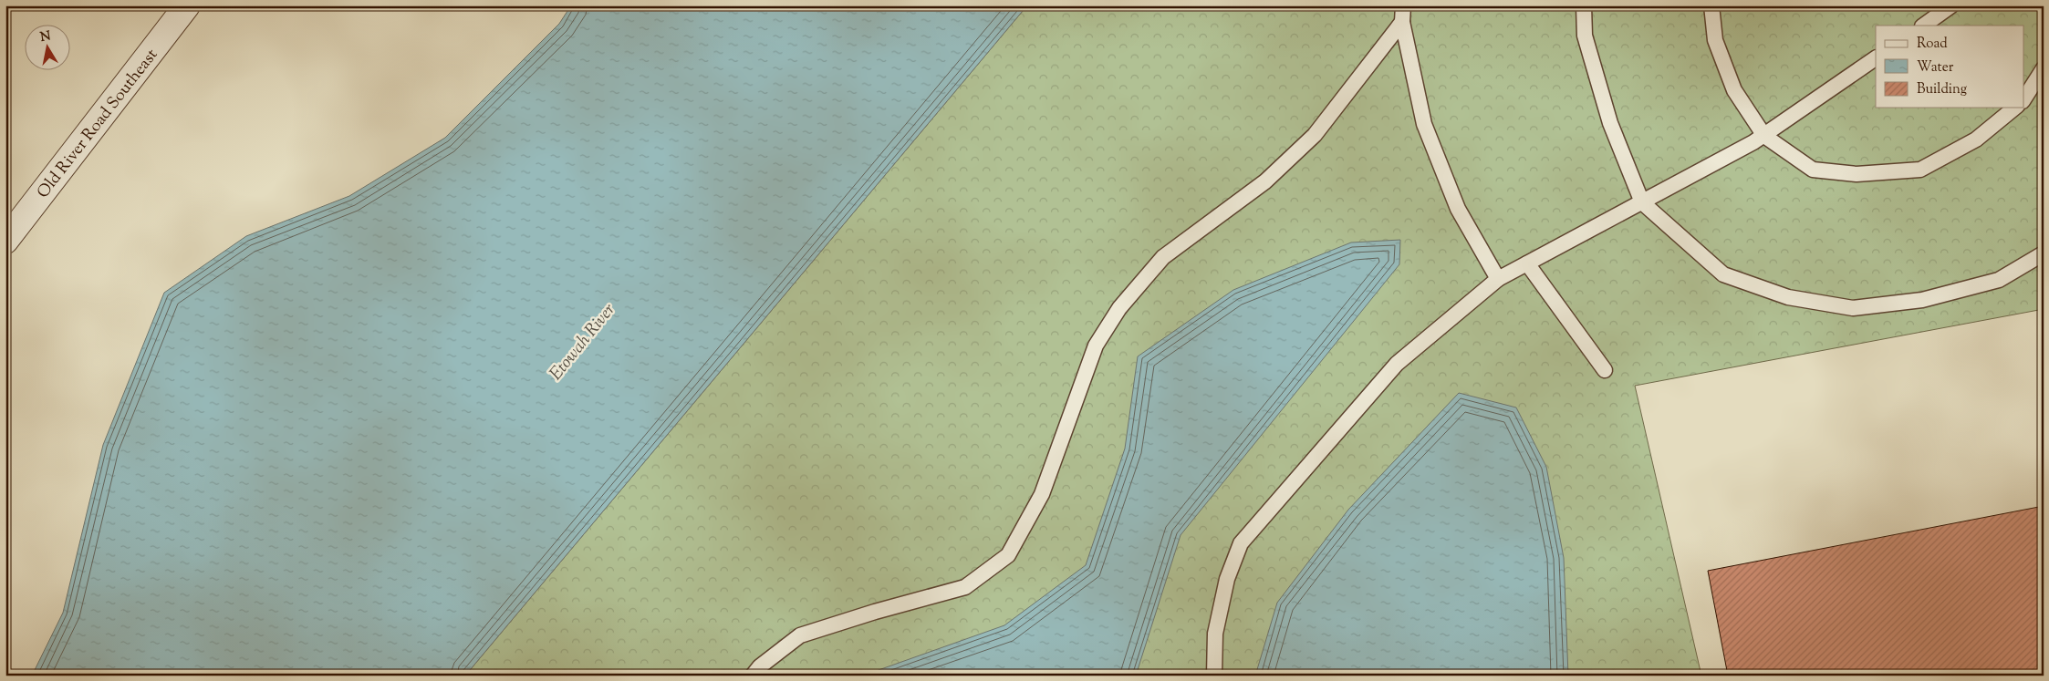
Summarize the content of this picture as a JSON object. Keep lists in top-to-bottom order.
{
  "streets": {
    "street": ["Old River Road Southeast"]
  },
  "water": ["Etowah River"],
  "legend": ["Road", "Water", "Building"],
  "north": "top"
}
